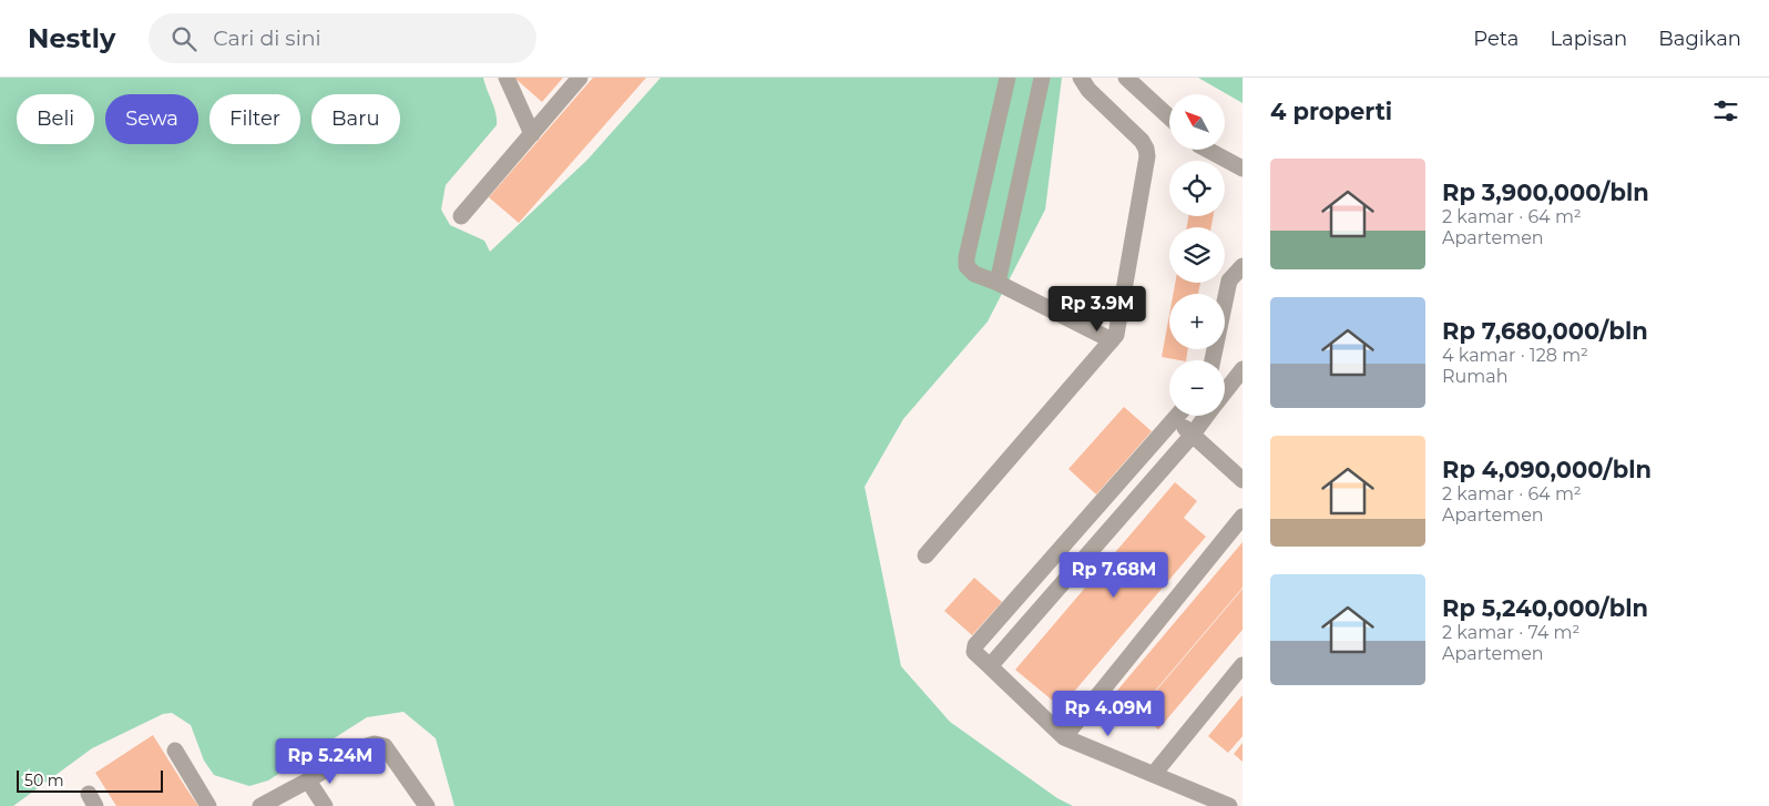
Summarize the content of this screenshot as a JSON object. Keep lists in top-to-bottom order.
{
  "scale_bar": "50 m",
  "north": "top left",
  "page": {
    "header": "Nestly",
    "search": "Cari di sini",
    "nav": ["Peta", "Lapisan", "Bagikan"],
    "heading": "4 properti",
    "map_buttons": ["+", "−"],
    "chip": [
      "Beli",
      "Sewa",
      "Filter",
      "Baru"
    ],
    "list": [
      {
        "name": "Rp 3,900,000/bln",
        "note": "2 kamar · 64 m² · Apartemen"
      },
      {
        "name": "Rp 7,680,000/bln",
        "note": "4 kamar · 128 m² · Rumah"
      },
      {
        "name": "Rp 4,090,000/bln",
        "note": "2 kamar · 64 m² · Apartemen"
      },
      {
        "name": "Rp 5,240,000/bln",
        "note": "2 kamar · 74 m² · Apartemen"
      }
    ],
    "price": [
      "Rp 3.9M",
      "Rp 7.68M",
      "Rp 4.09M",
      "Rp 5.24M"
    ],
    "scale": "50 m"
  }
}
